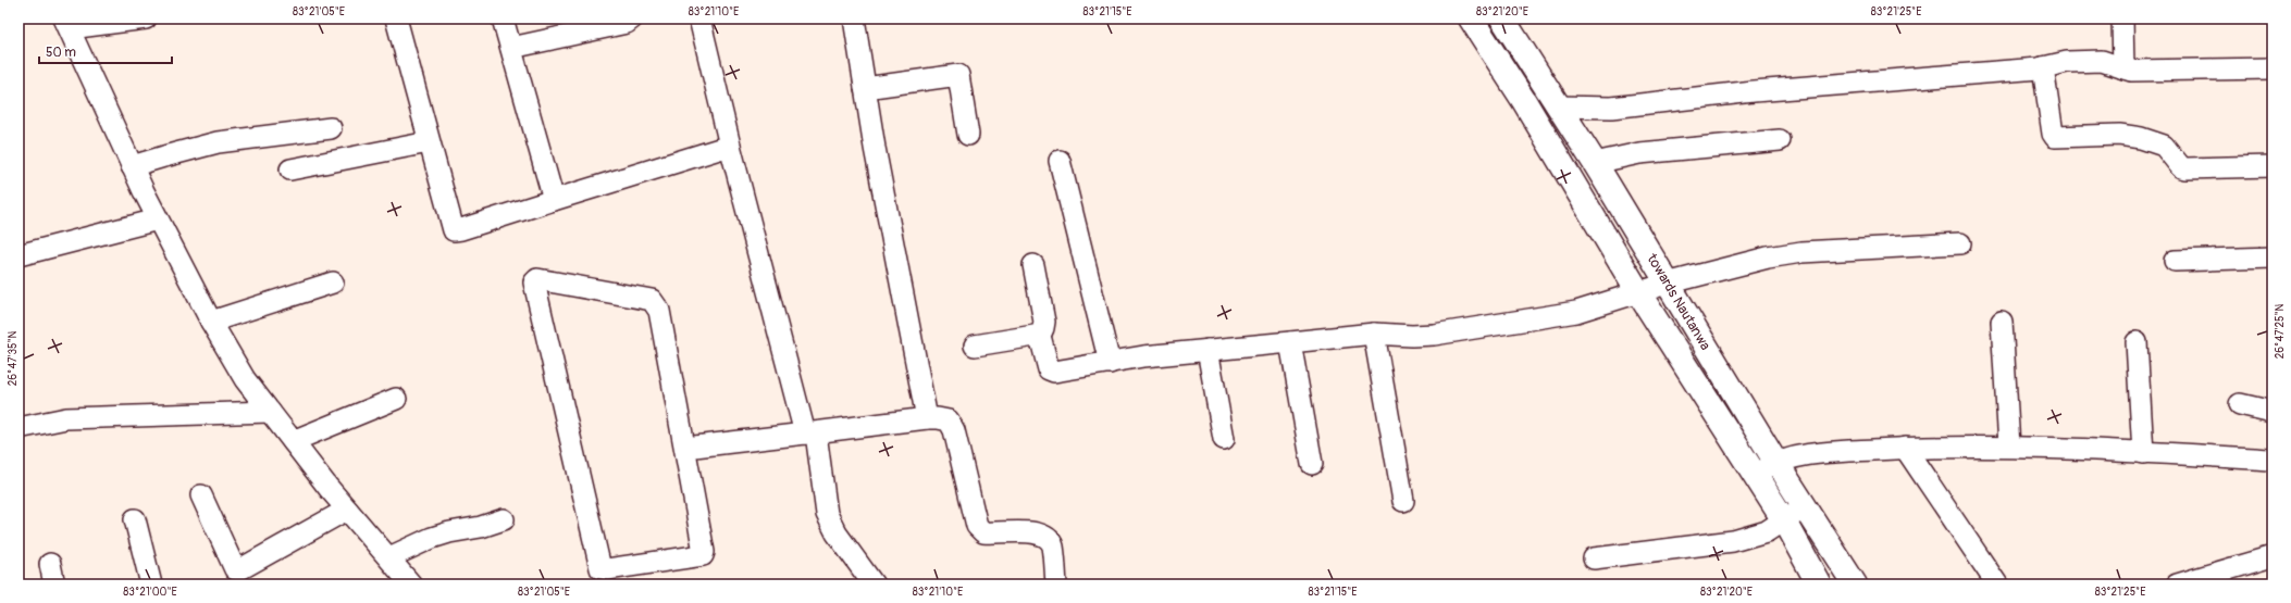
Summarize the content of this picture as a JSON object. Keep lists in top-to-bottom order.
{
  "streets": {
    "main road": ["towards Nautanwa"]
  },
  "scale_bar": "50 m",
  "coordinates": [
    "83°21'05\"E",
    "83°21'10\"E",
    "83°21'15\"E",
    "83°21'20\"E",
    "83°21'25\"E",
    "26°47'25\"N",
    "26°47'35\"N",
    "83°21'00\"E"
  ]
}
